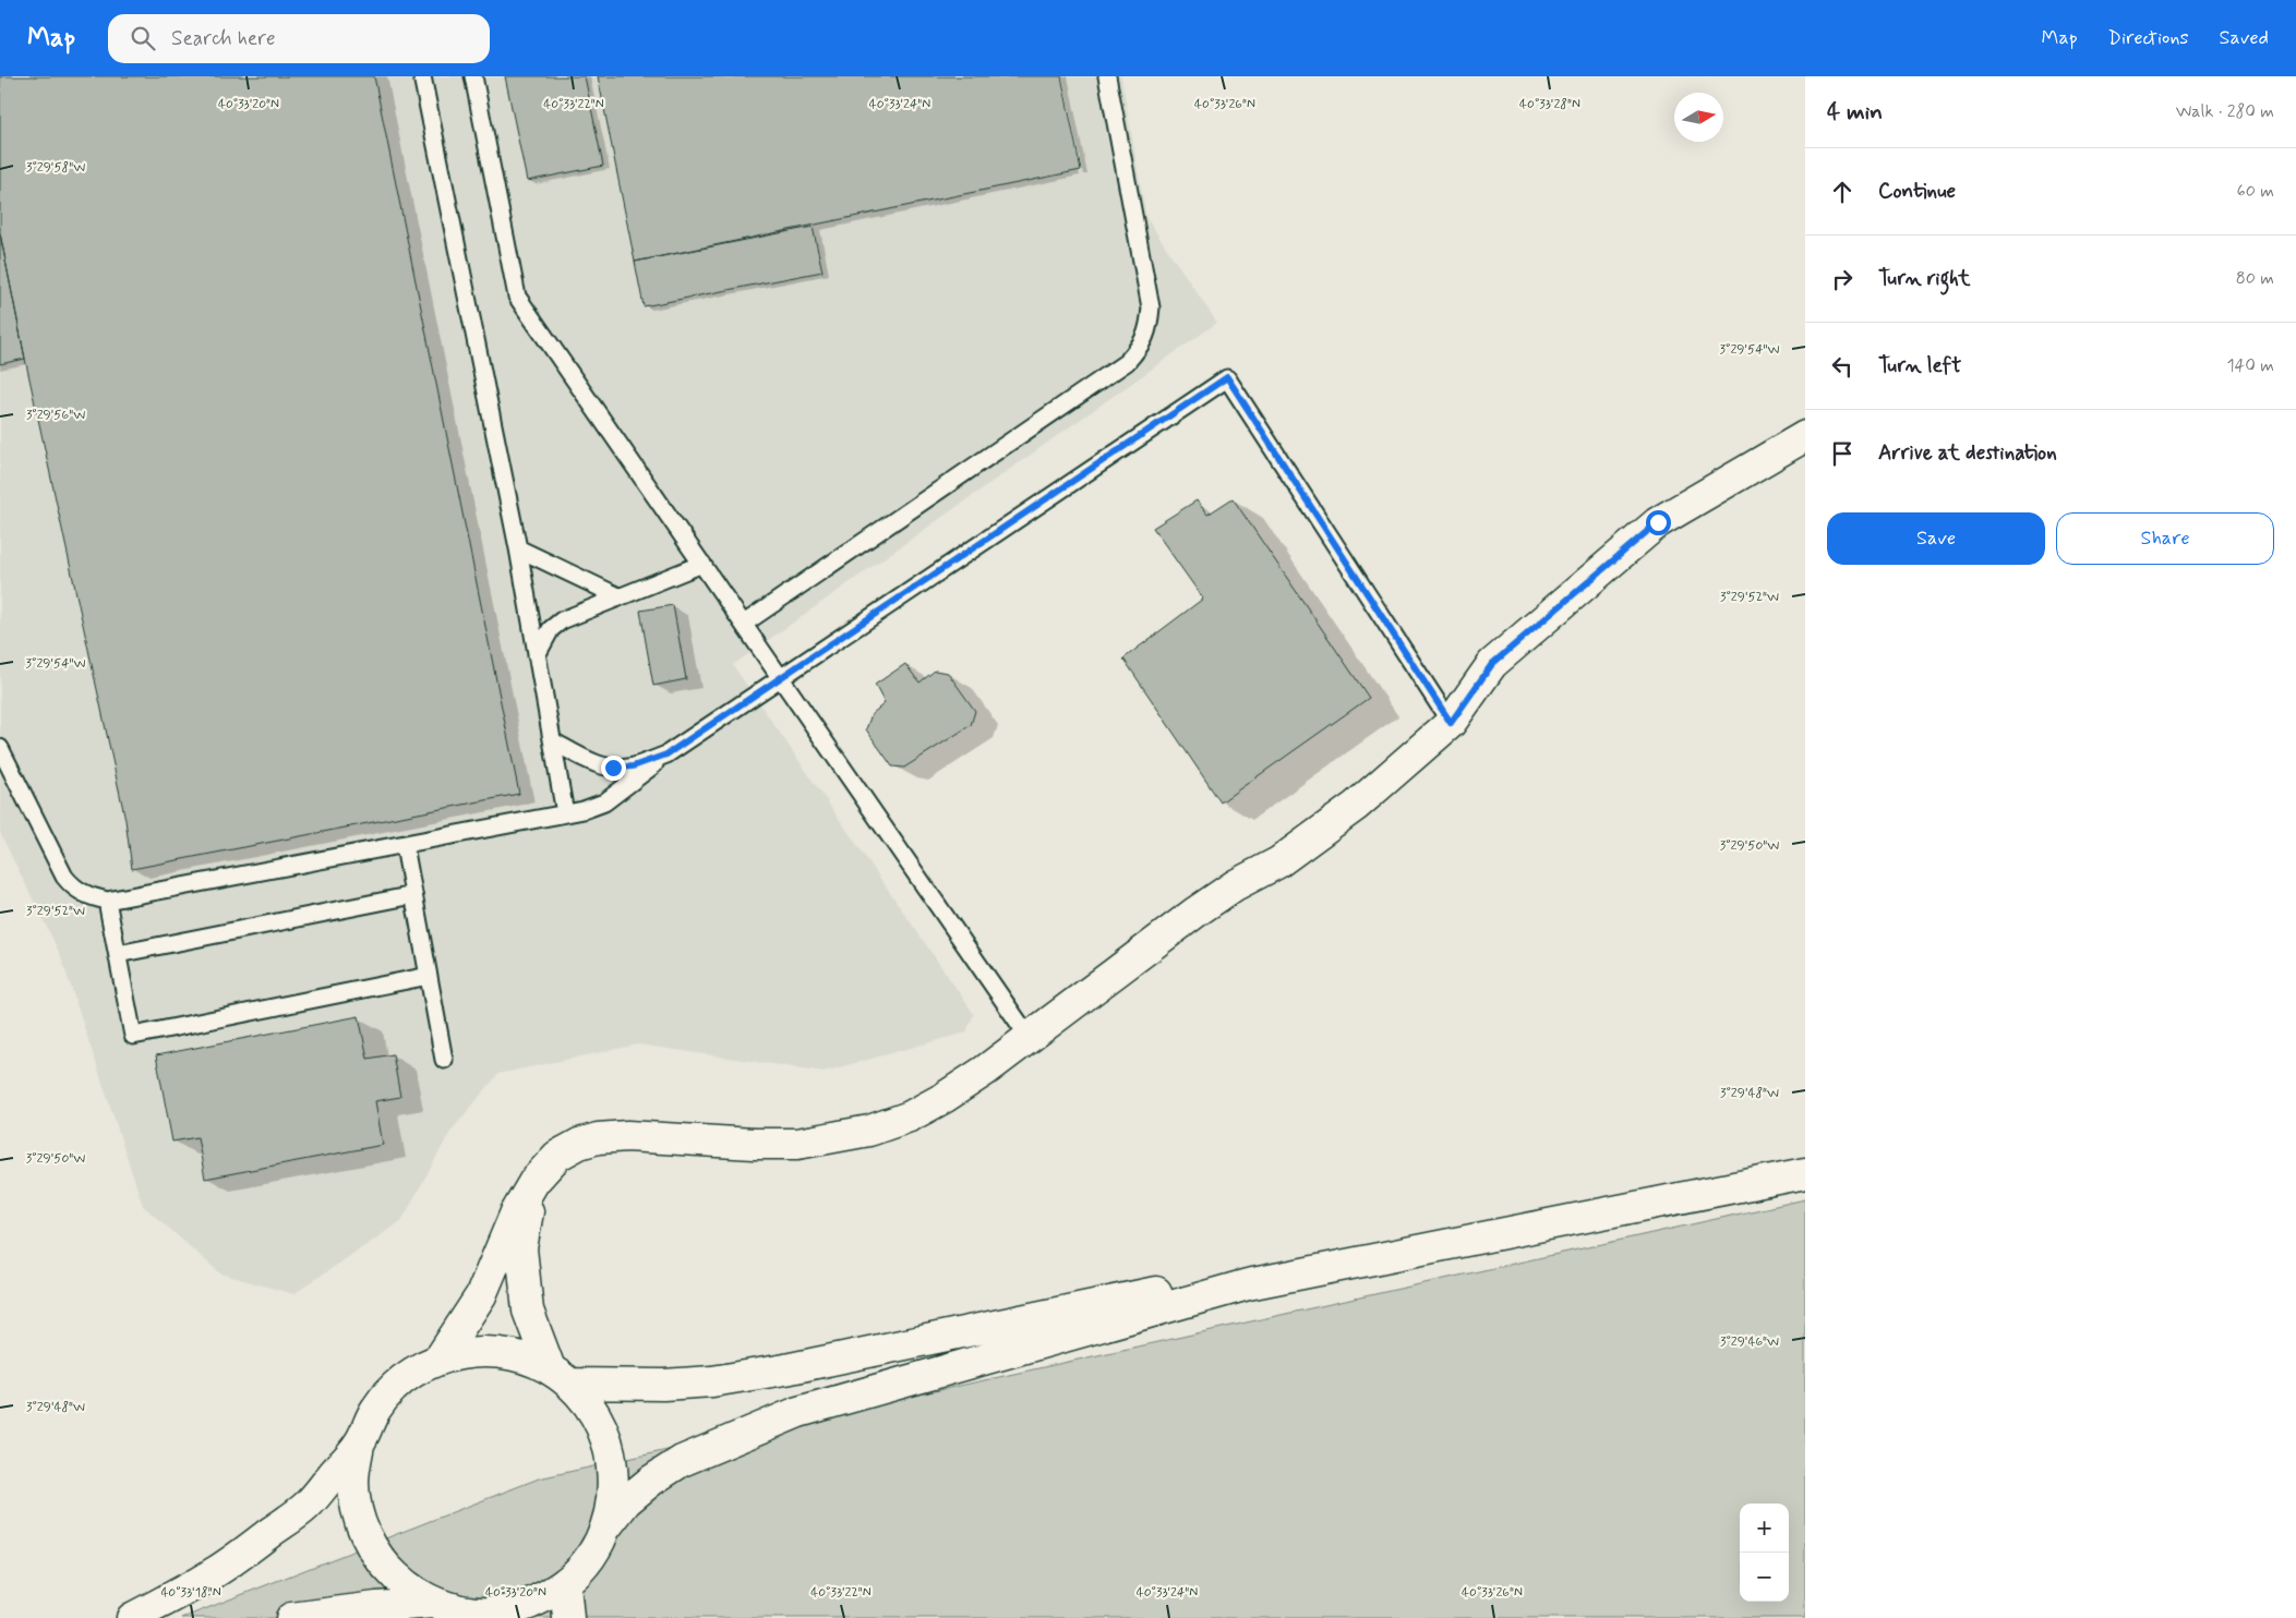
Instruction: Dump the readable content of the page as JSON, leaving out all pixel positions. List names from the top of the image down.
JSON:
{
  "north": "right",
  "page": {
    "header": "Map",
    "search": "Search here",
    "nav": ["Map", "Directions", "Saved"],
    "heading": ["4 min", "Walk · 280 m"],
    "list": [
      ["Continue", "60 m"],
      ["Turn right", "80 m"],
      ["Turn left", "140 m"],
      "Arrive at destination"
    ],
    "buttons": ["Save", "Share"],
    "map_buttons": ["+", "−"]
  },
  "coordinates": [
    "40°33'20\"N",
    "40°33'22\"N",
    "40°33'24\"N",
    "40°33'26\"N",
    "40°33'28\"N",
    "3°29'58\"W",
    "3°29'54\"W",
    "3°29'56\"W",
    "3°29'52\"W",
    "3°29'50\"W",
    "3°29'48\"W",
    "3°29'46\"W",
    "40°33'18\"N"
  ]
}
